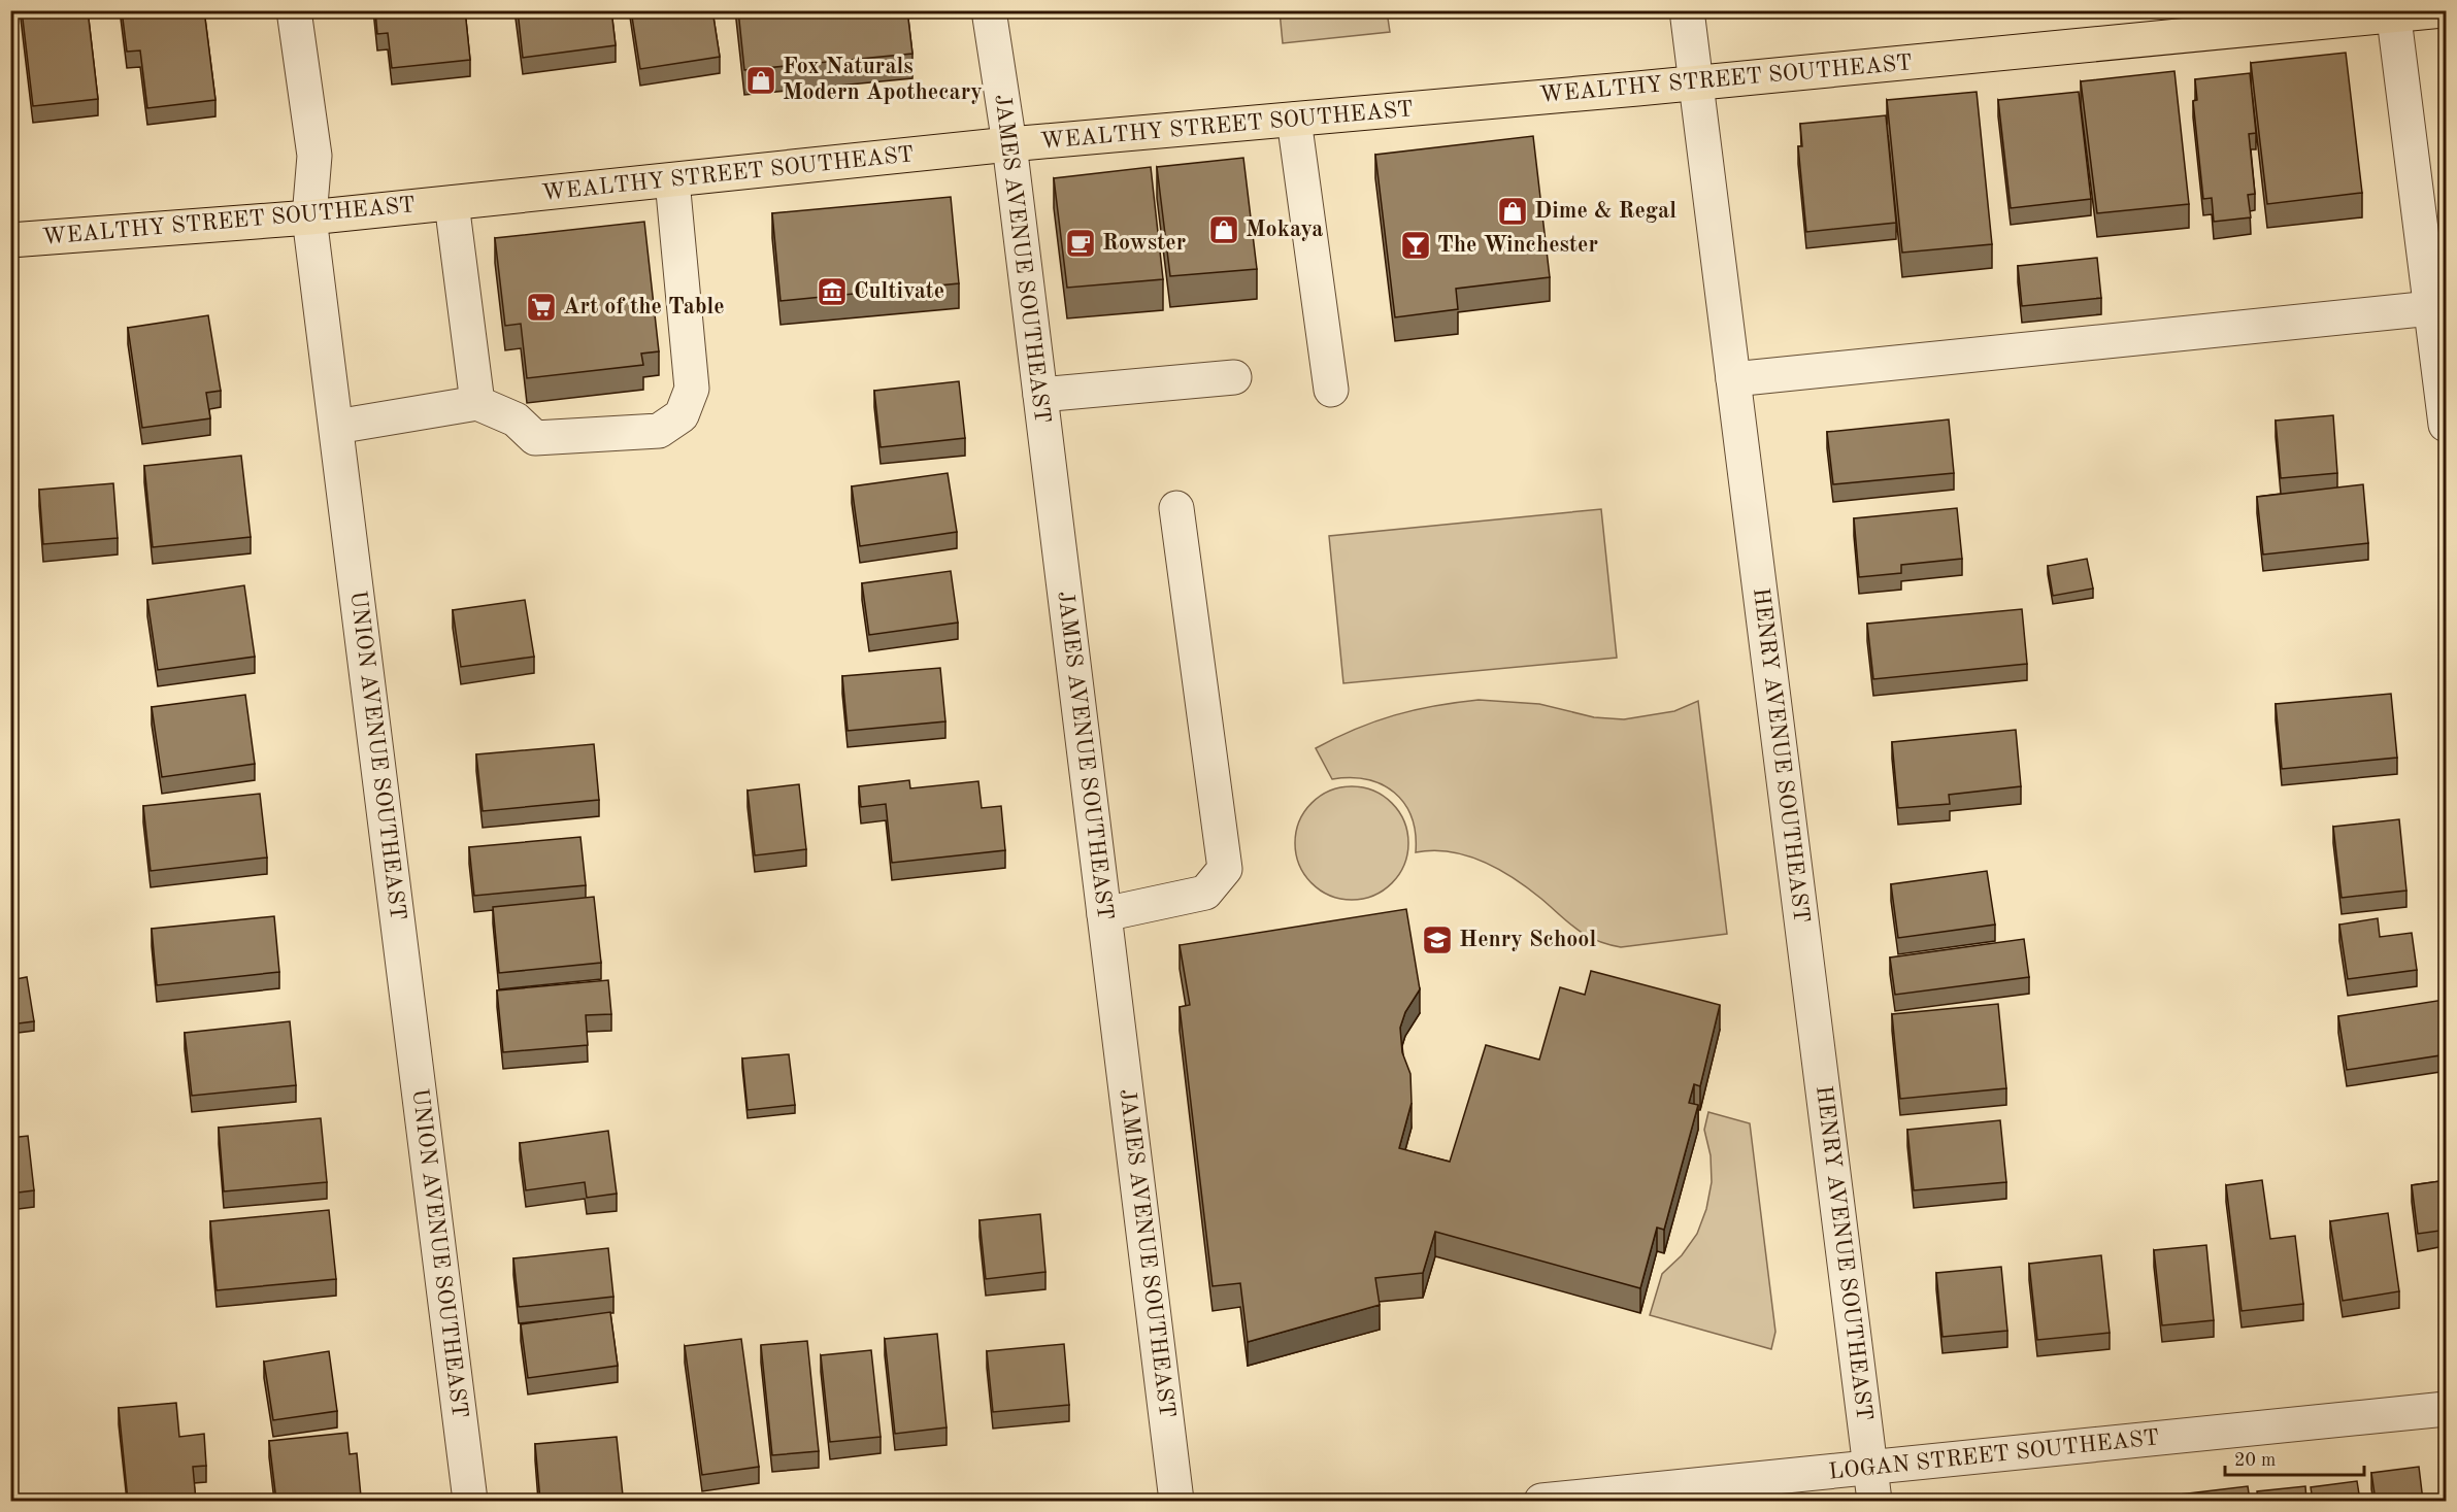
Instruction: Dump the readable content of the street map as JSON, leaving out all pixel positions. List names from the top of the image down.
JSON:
{
  "streets": {
    "main road": ["WEALTHY STREET SOUTHEAST"],
    "street": [
      "JAMES AVENUE SOUTHEAST",
      "UNION AVENUE SOUTHEAST",
      "HENRY AVENUE SOUTHEAST",
      "LOGAN STREET SOUTHEAST"
    ]
  },
  "crossings": [
    ["WEALTHY STREET SOUTHEAST", "JAMES AVENUE SOUTHEAST"],
    ["WEALTHY STREET SOUTHEAST", "UNION AVENUE SOUTHEAST"],
    ["WEALTHY STREET SOUTHEAST", "HENRY AVENUE SOUTHEAST"],
    ["HENRY AVENUE SOUTHEAST", "LOGAN STREET SOUTHEAST"]
  ],
  "places": {
    "shop": ["Fox Naturals Modern Apothecary", "Dime & Regal", "Mokaya"],
    "cafe": ["Rowster"],
    "bar": ["The Winchester"],
    "museum": ["Cultivate"],
    "supermarket": ["Art of the Table"],
    "school or university": ["Henry School"]
  },
  "scale_bar": "20 m"
}
